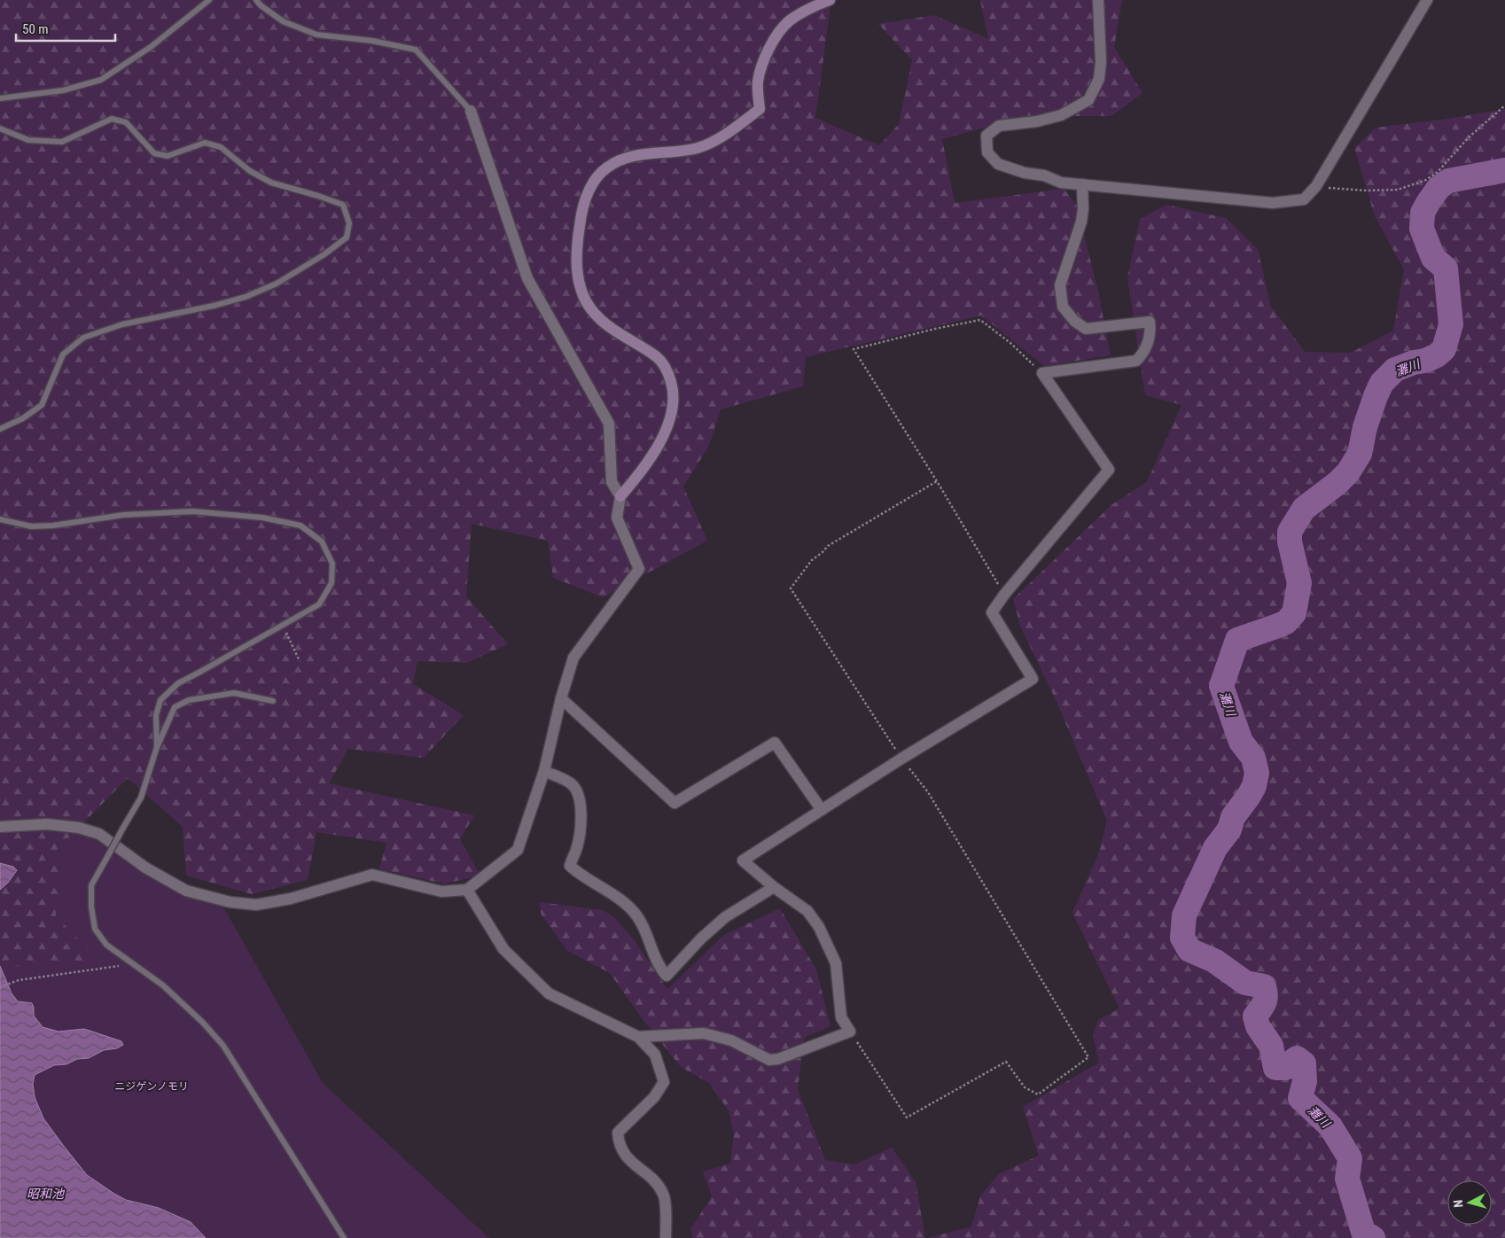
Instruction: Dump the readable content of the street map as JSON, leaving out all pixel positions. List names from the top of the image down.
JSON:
{
  "water": ["灘川", "昭和池"],
  "parks": ["ニジゲンノモリ"],
  "scale_bar": "50 m",
  "north": "left"
}
